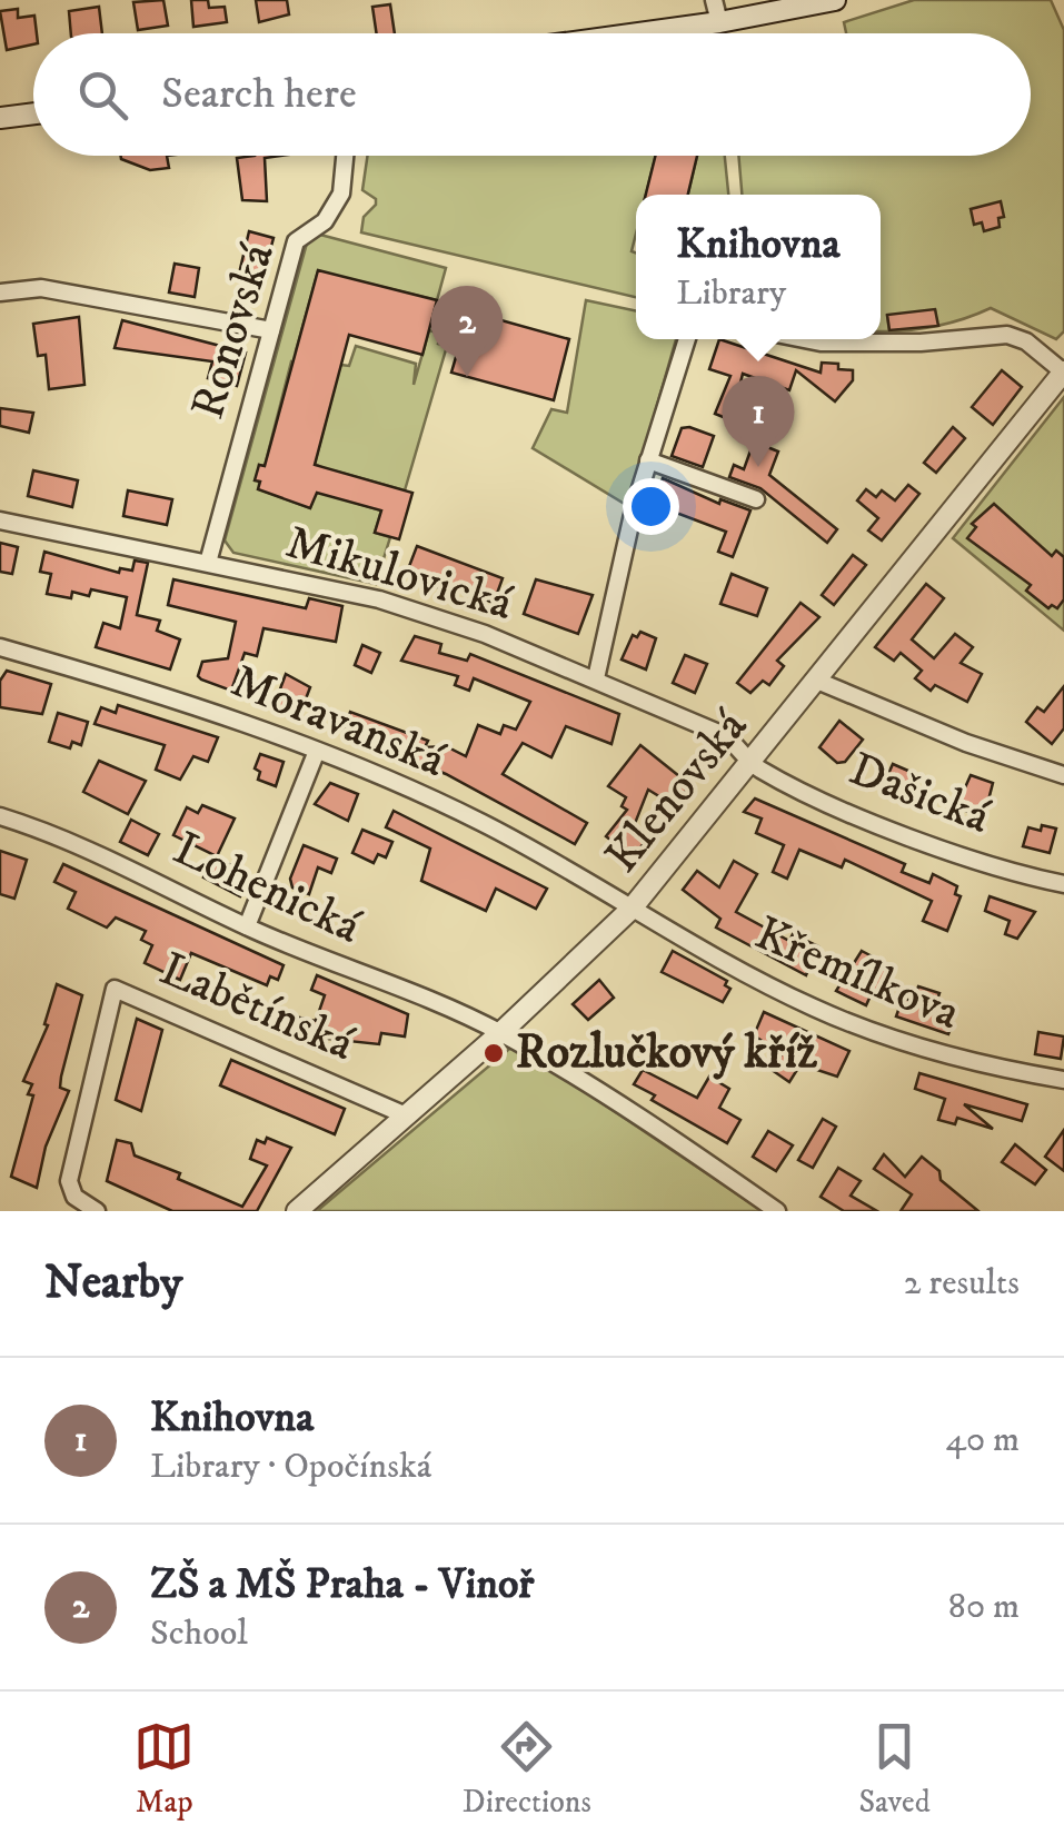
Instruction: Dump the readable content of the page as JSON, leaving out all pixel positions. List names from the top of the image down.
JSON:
{
  "streets": {
    "street": [
      "Ronovská",
      "Mikulovická",
      "Moravanská",
      "Klenovská",
      "Dašická",
      "Lohenická",
      "Křemílkova",
      "Labětínská"
    ]
  },
  "crossings": [
    ["Ronovská", "Mikulovická"],
    ["Mikulovická", "Klenovská"],
    ["Mikulovická", "Dašická"],
    ["Moravanská", "Klenovská"],
    ["Moravanská", "Křemílkova"],
    ["Klenovská", "Dašická"],
    ["Klenovská", "Lohenická"],
    ["Klenovská", "Křemílkova"],
    ["Klenovská", "Labětínská"]
  ],
  "places": ["Rozlučkový kříž"],
  "page": {
    "search": "Search here",
    "popup": ["Knihovna", "Library"],
    "pins": ["2", "1"],
    "heading": ["Nearby", "2 results"],
    "list": [
      {
        "mark": "1",
        "name": "Knihovna",
        "note": "Library · Opočínská",
        "value": "40 m"
      },
      {
        "mark": "2",
        "name": "ZŠ a MŠ Praha - Vinoř",
        "note": "School",
        "value": "80 m"
      }
    ],
    "nav": ["Map", "Directions", "Saved"]
  }
}
